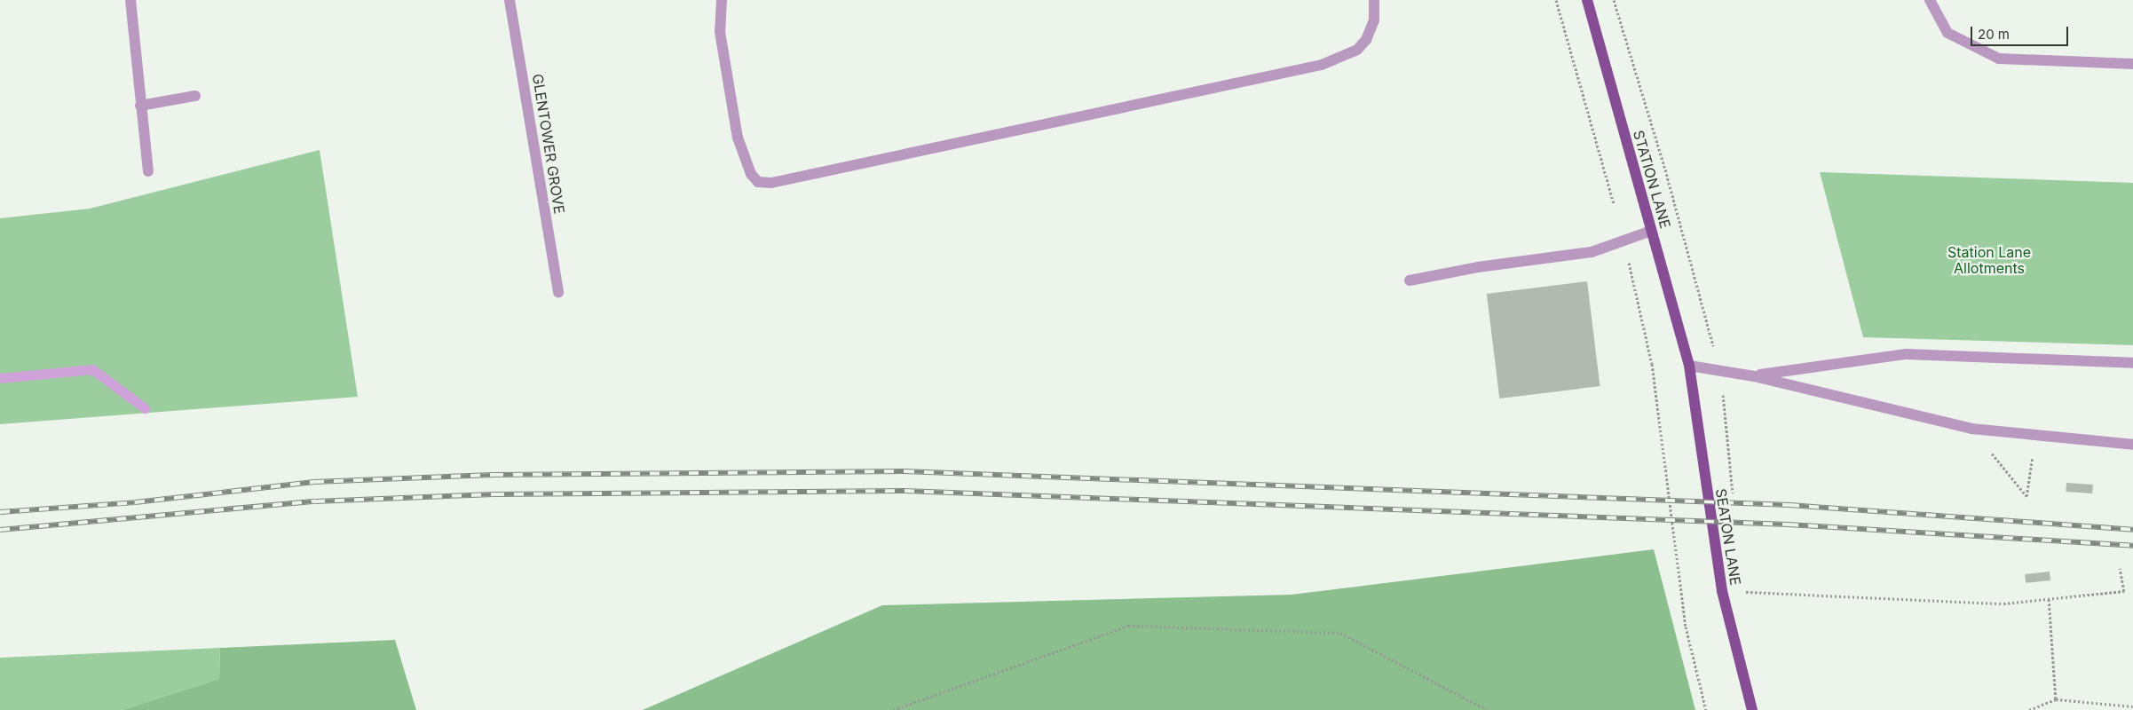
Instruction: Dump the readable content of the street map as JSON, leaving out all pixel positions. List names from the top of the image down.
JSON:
{
  "streets": {
    "main road": ["STATION LANE", "SEATON LANE"],
    "street": ["GLENTOWER GROVE"]
  },
  "crossings": [
    ["STATION LANE", "SEATON LANE"]
  ],
  "parks": ["Station Lane Allotments"],
  "scale_bar": "20 m"
}
